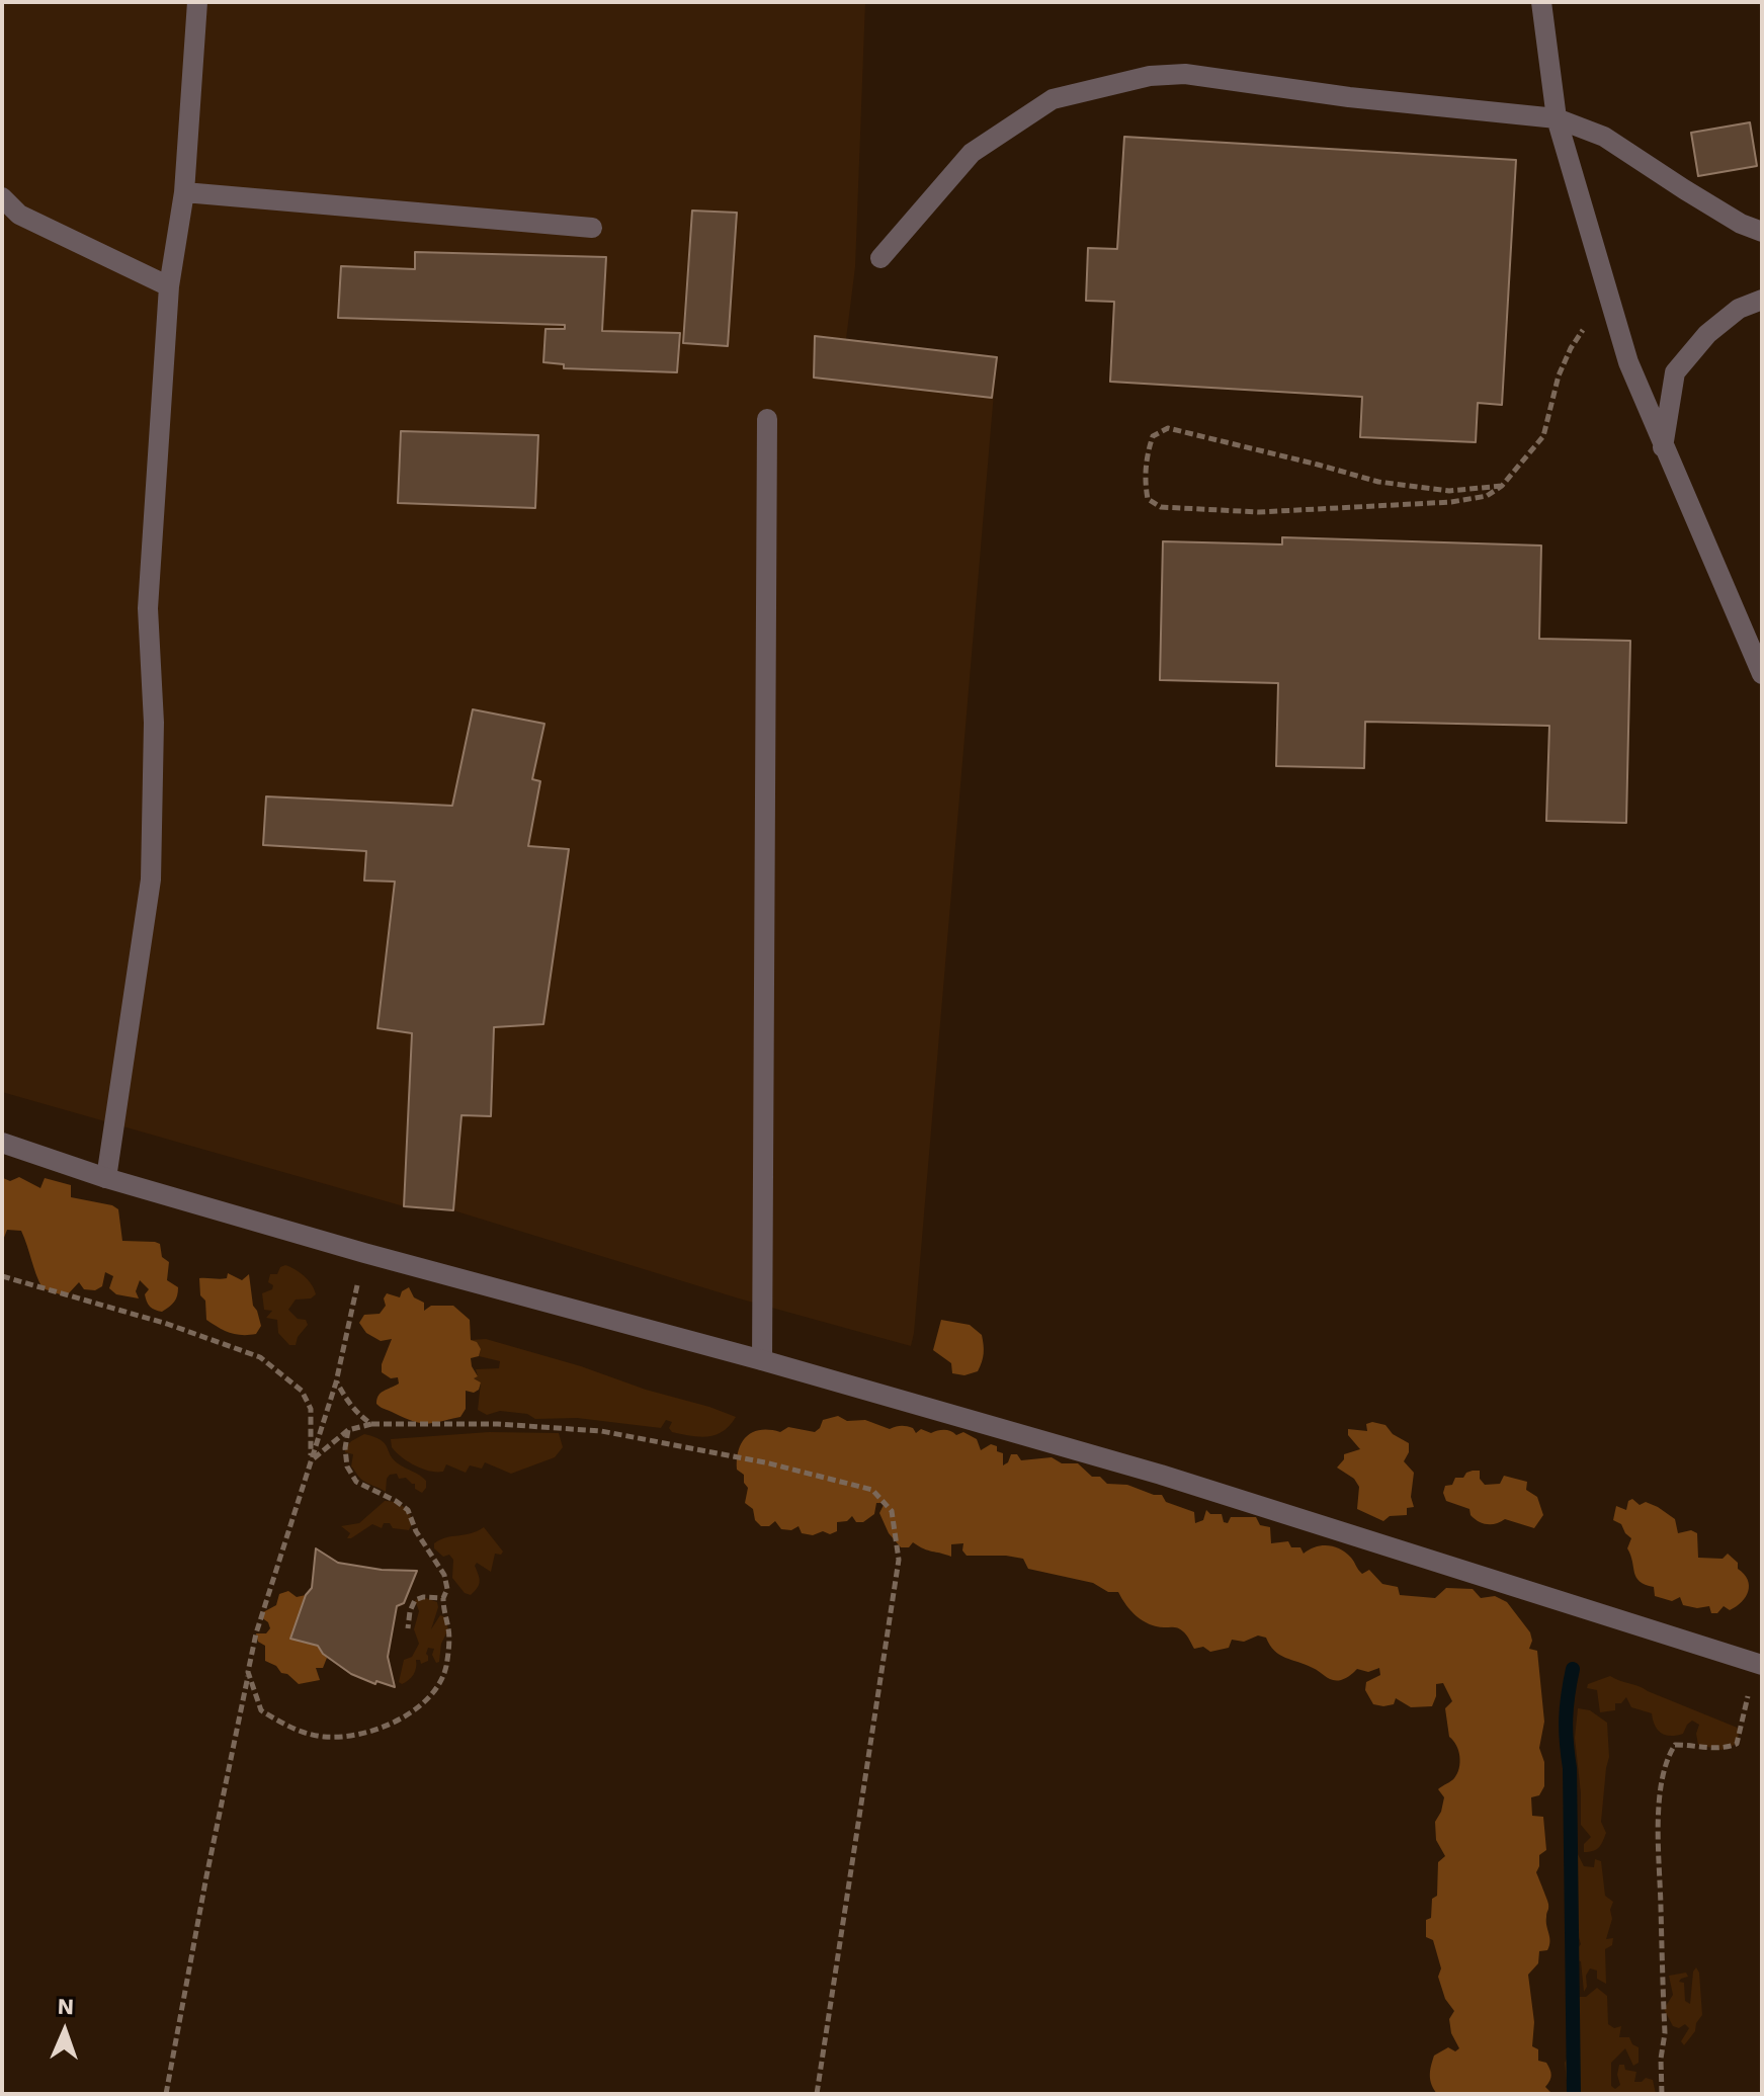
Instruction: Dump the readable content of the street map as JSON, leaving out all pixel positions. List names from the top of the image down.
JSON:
{
  "north": "top"
}
